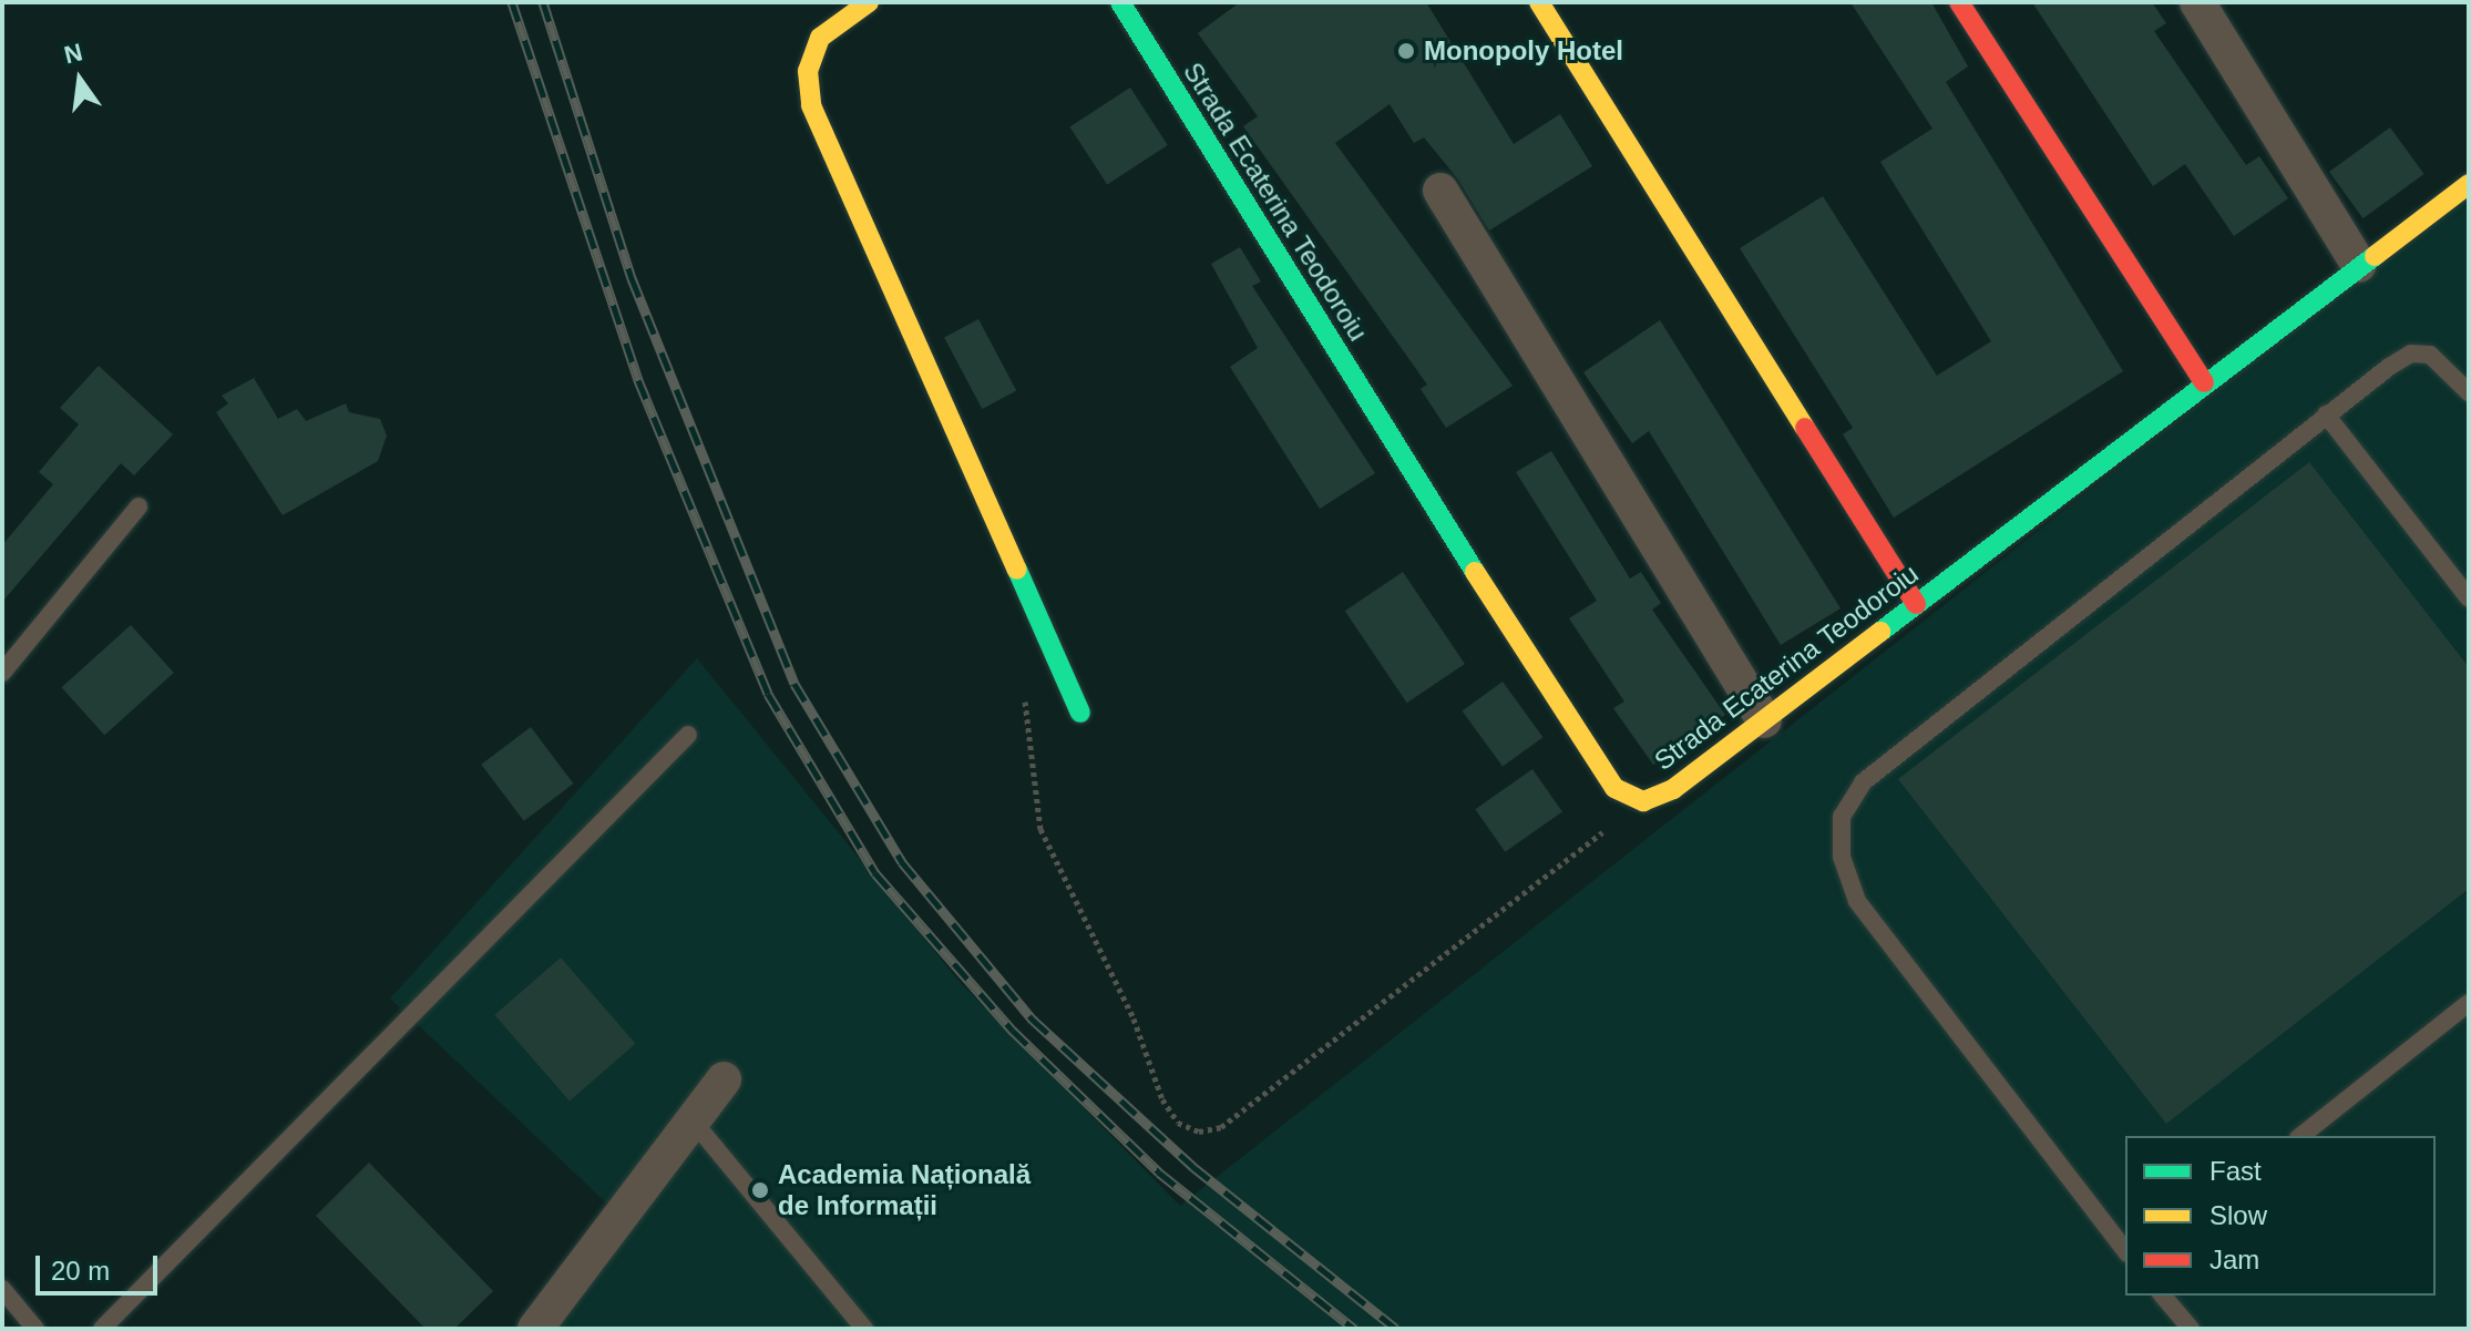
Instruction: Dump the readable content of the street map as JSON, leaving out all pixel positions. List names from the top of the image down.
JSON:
{
  "streets": {
    "street": ["Strada Ecaterina Teodoroiu"]
  },
  "places": ["Monopoly Hotel", "Academia Națională de Informații"],
  "legend": ["Fast", "Slow", "Jam"],
  "scale_bar": "20 m",
  "north": "top"
}
